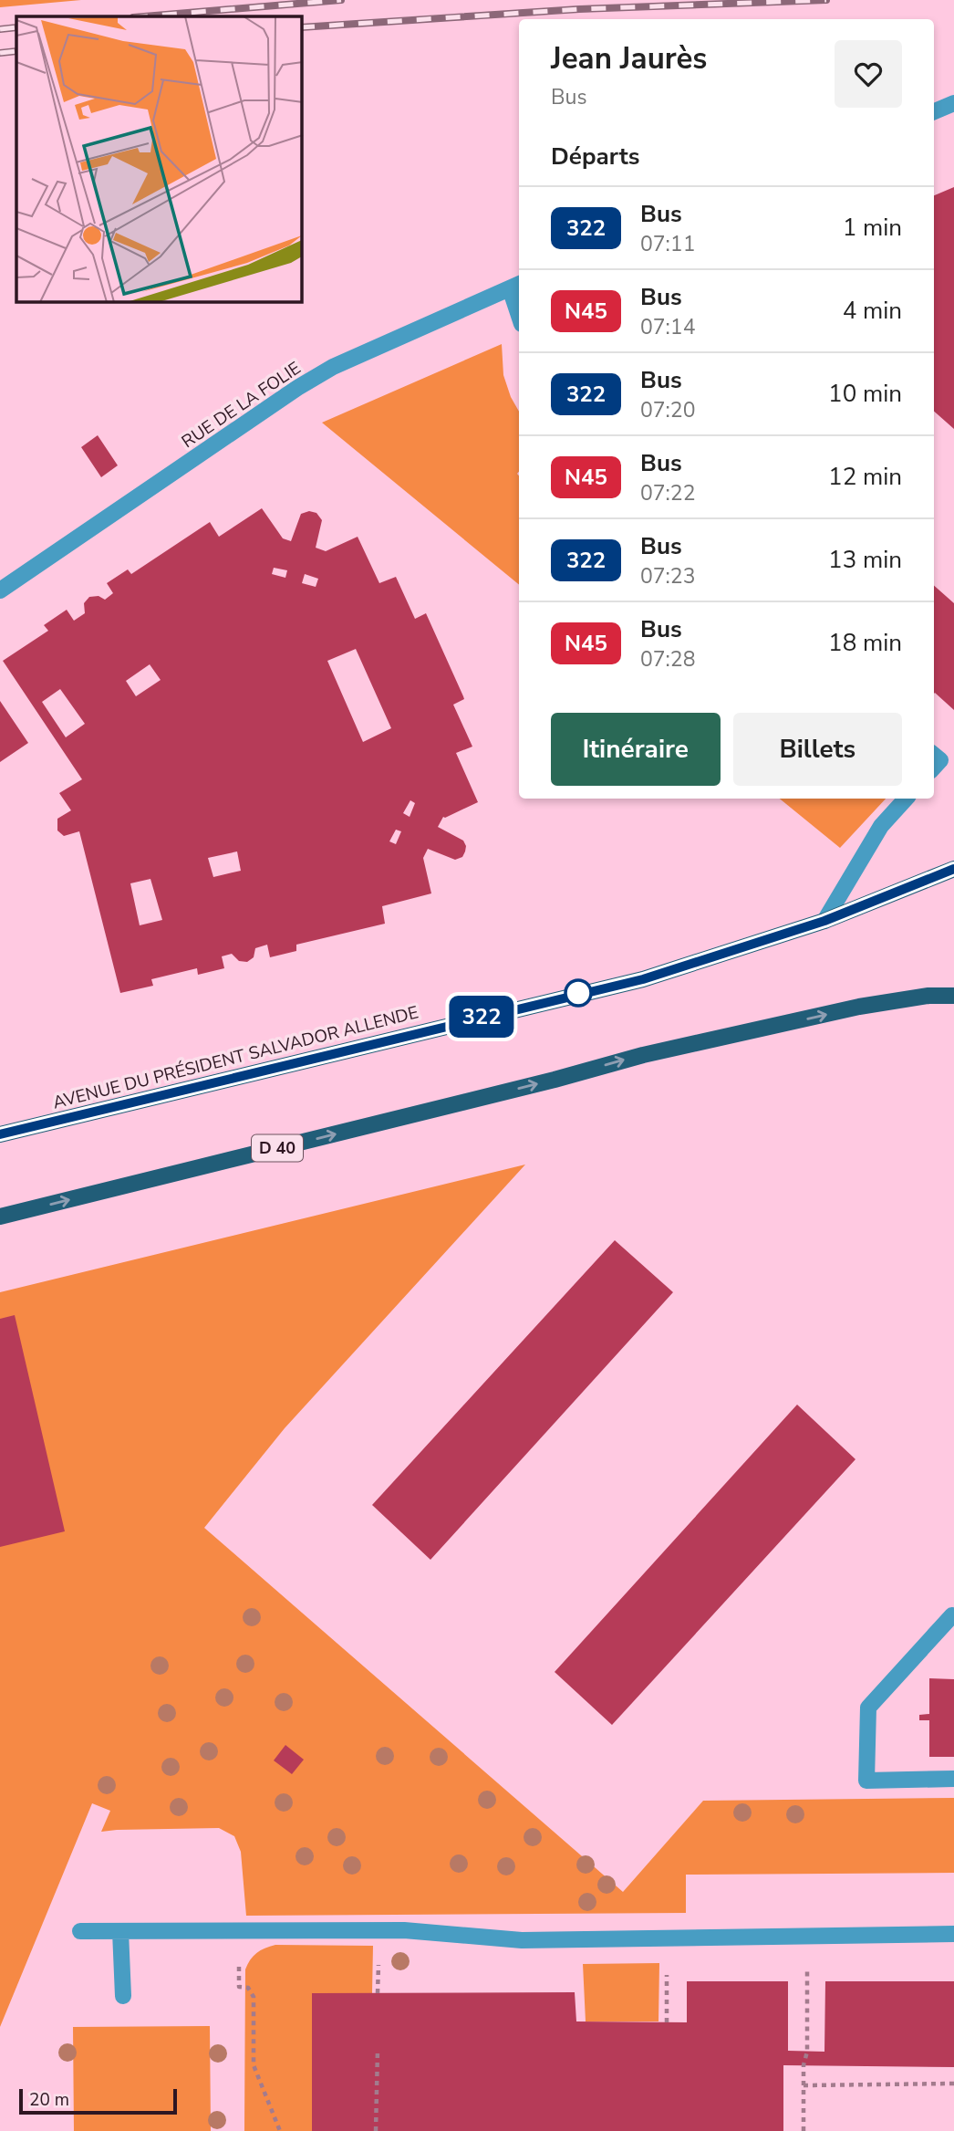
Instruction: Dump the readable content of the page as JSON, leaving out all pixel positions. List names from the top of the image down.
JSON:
{
  "streets": {
    "main road": ["AVENUE DU PRÉSIDENT SALVADOR ALLENDE", "D 40"],
    "street": ["RUE DE LA FOLIE"]
  },
  "lines": ["bus line 322"],
  "scale_bar": "20 m",
  "page": {
    "on_map": "322",
    "heading": [
      ["Jean Jaurès", "Bus"],
      "Départs"
    ],
    "list": [
      {
        "mark": "322",
        "name": "Bus",
        "note": "07:11",
        "value": "1 min"
      },
      {
        "mark": "N45",
        "name": "Bus",
        "note": "07:14",
        "value": "4 min"
      },
      {
        "mark": "322",
        "name": "Bus",
        "note": "07:20",
        "value": "10 min"
      },
      {
        "mark": "N45",
        "name": "Bus",
        "note": "07:22",
        "value": "12 min"
      },
      {
        "mark": "322",
        "name": "Bus",
        "note": "07:23",
        "value": "13 min"
      },
      {
        "mark": "N45",
        "name": "Bus",
        "note": "07:28",
        "value": "18 min"
      }
    ],
    "buttons": ["Itinéraire", "Billets"],
    "scale": "20 m"
  }
}
